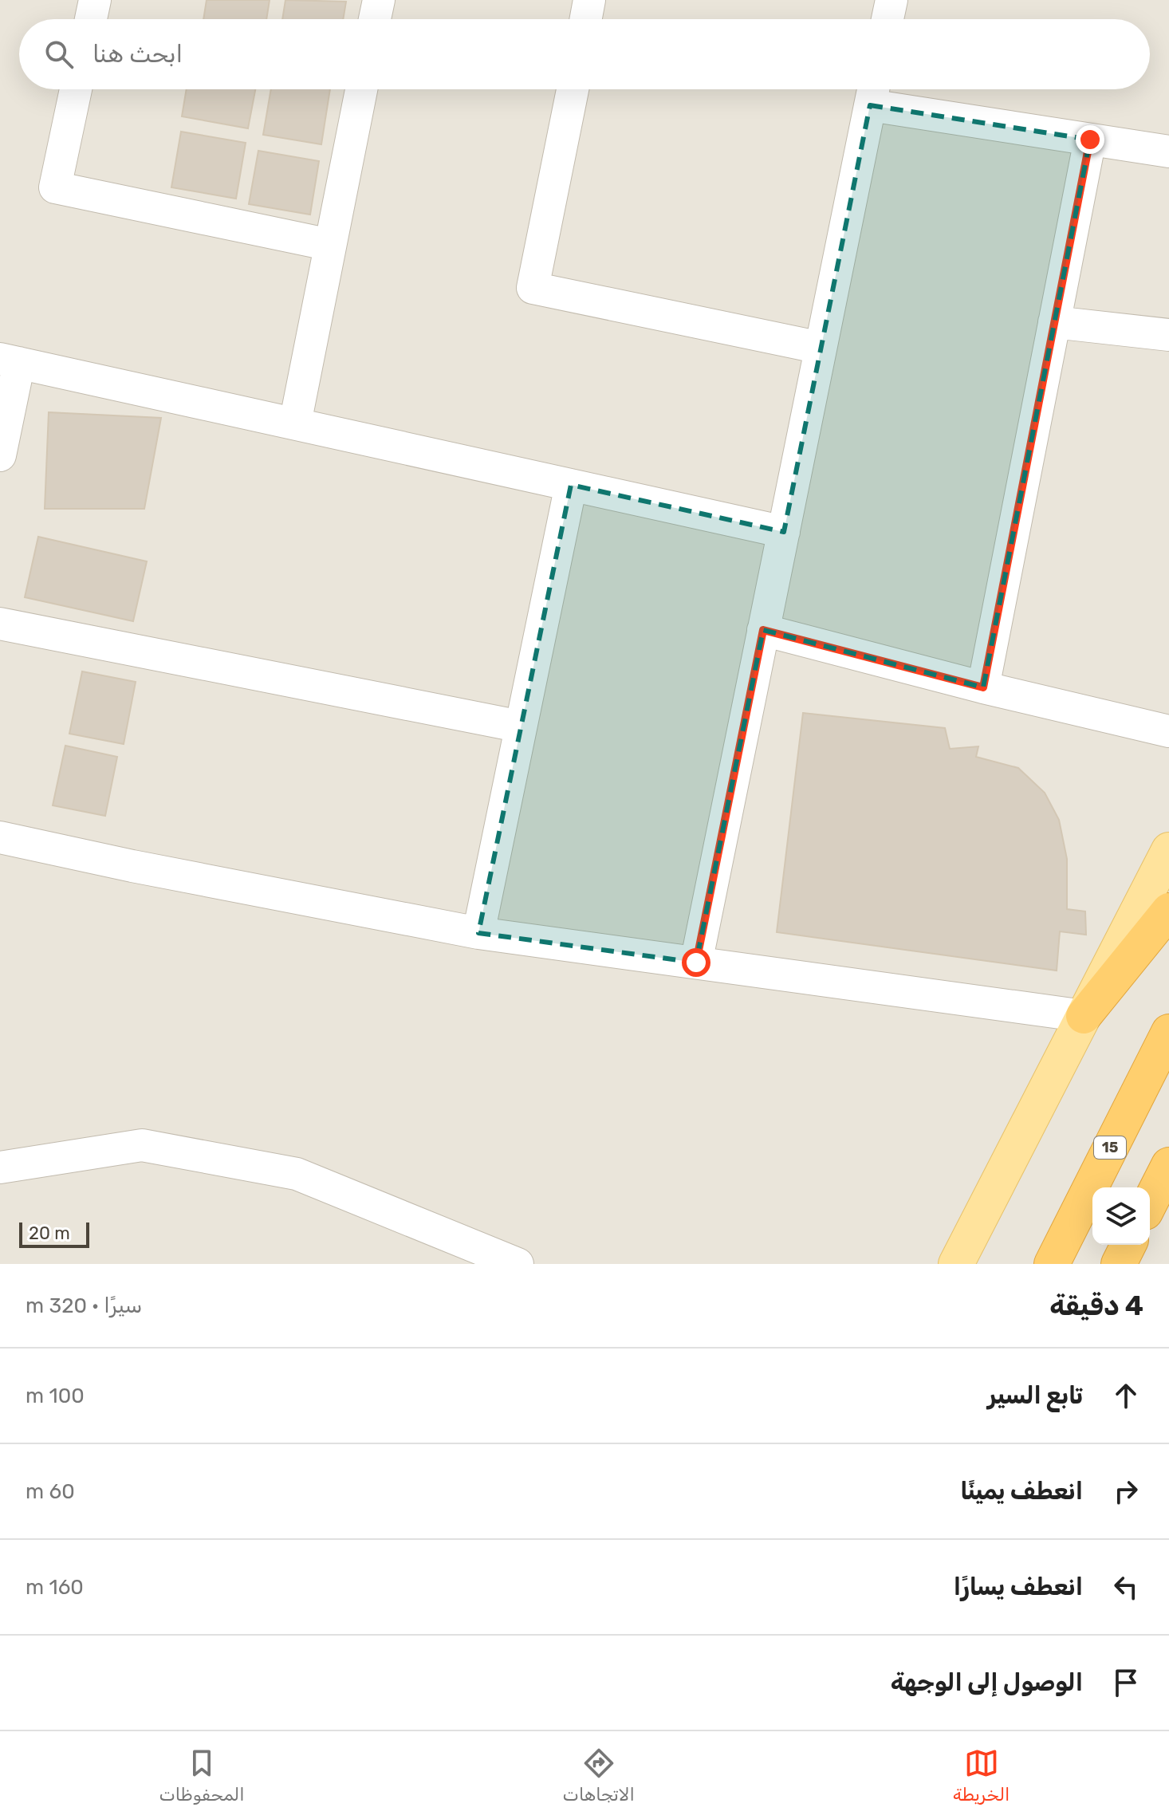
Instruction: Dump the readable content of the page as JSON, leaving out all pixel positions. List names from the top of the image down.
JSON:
{
  "streets": {
    "highway": ["15"]
  },
  "scale_bar": "20 m",
  "page": {
    "search": "ابحث هنا",
    "scale": "20 m",
    "heading": ["4 دقيقة", "سيرًا · 320 m"],
    "list": [
      ["تابع السير", "100 m"],
      ["انعطف يمينًا", "60 m"],
      ["انعطف يسارًا", "160 m"],
      "الوصول إلى الوجهة"
    ],
    "nav": ["الخريطة", "الاتجاهات", "المحفوظات"]
  }
}
